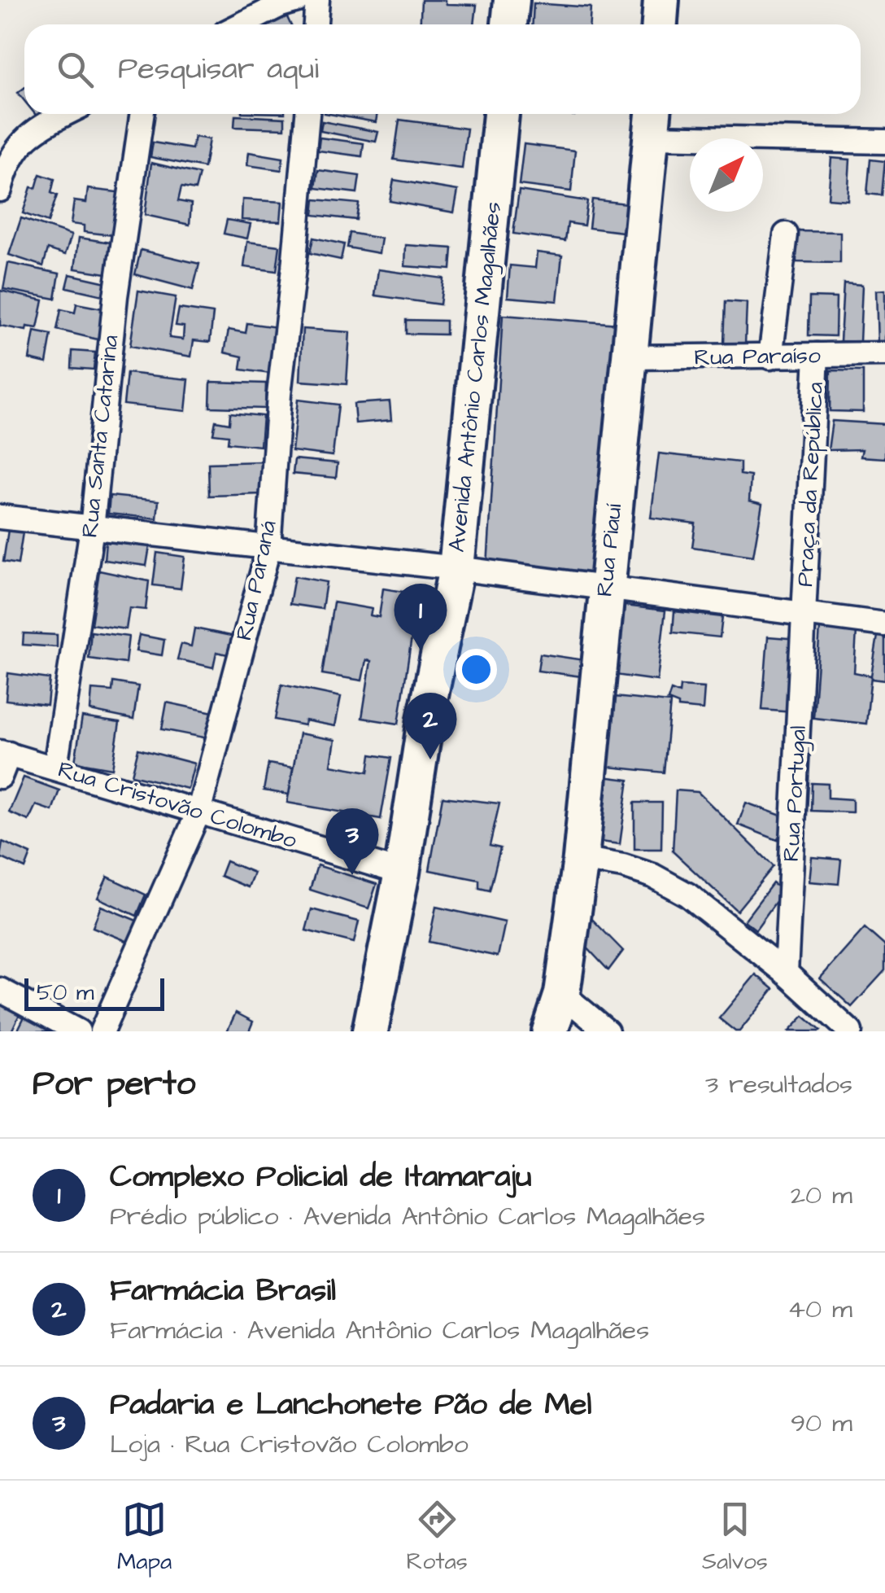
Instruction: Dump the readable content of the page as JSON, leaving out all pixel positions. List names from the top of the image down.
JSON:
{
  "streets": {
    "main road": ["Avenida Antônio Carlos Magalhães", "Rua Piauí"],
    "street": [
      "Rua Paraíso",
      "Rua Santa Catarina",
      "Praça da República",
      "Rua Paraná",
      "Rua Portugal",
      "Rua Cristovão Colombo"
    ]
  },
  "crossings": [
    ["Rua Paraíso", "Praça da República"],
    ["Rua Paraíso", "Rua Piauí"],
    ["Avenida Antônio Carlos Magalhães", "Rua Cristovão Colombo"],
    ["Rua Santa Catarina", "Rua Cristovão Colombo"],
    ["Praça da República", "Rua Portugal"],
    ["Rua Paraná", "Rua Cristovão Colombo"]
  ],
  "scale_bar": "50 m",
  "north": "top right",
  "page": {
    "search": "Pesquisar aqui",
    "pins": ["1", "2", "3"],
    "scale": "50 m",
    "heading": ["Por perto", "3 resultados"],
    "list": [
      {
        "mark": "1",
        "name": "Complexo Policial de Itamaraju",
        "note": "Prédio público · Avenida Antônio Carlos Magalhães",
        "value": "20 m"
      },
      {
        "mark": "2",
        "name": "Farmácia Brasil",
        "note": "Farmácia · Avenida Antônio Carlos Magalhães",
        "value": "40 m"
      },
      {
        "mark": "3",
        "name": "Padaria e Lanchonete Pão de Mel",
        "note": "Loja · Rua Cristovão Colombo",
        "value": "90 m"
      }
    ],
    "nav": ["Mapa", "Rotas", "Salvos"]
  }
}
